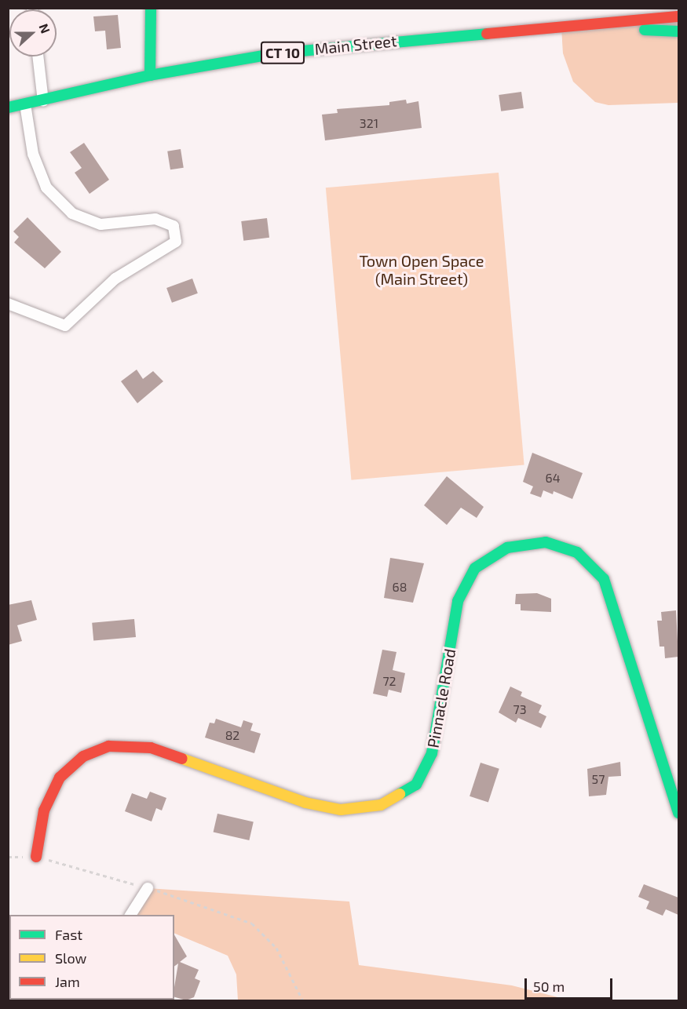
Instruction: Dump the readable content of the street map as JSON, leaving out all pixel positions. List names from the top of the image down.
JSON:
{
  "streets": {
    "main road": ["Main Street", "CT 10", "Pinnacle Road"]
  },
  "parks": ["Town Open Space (Main Street)"],
  "house_numbers": [
    "321",
    "64",
    "68",
    "72",
    "73",
    "82",
    "57"
  ],
  "legend": ["Fast", "Slow", "Jam"],
  "scale_bar": "50 m",
  "north": "right"
}
